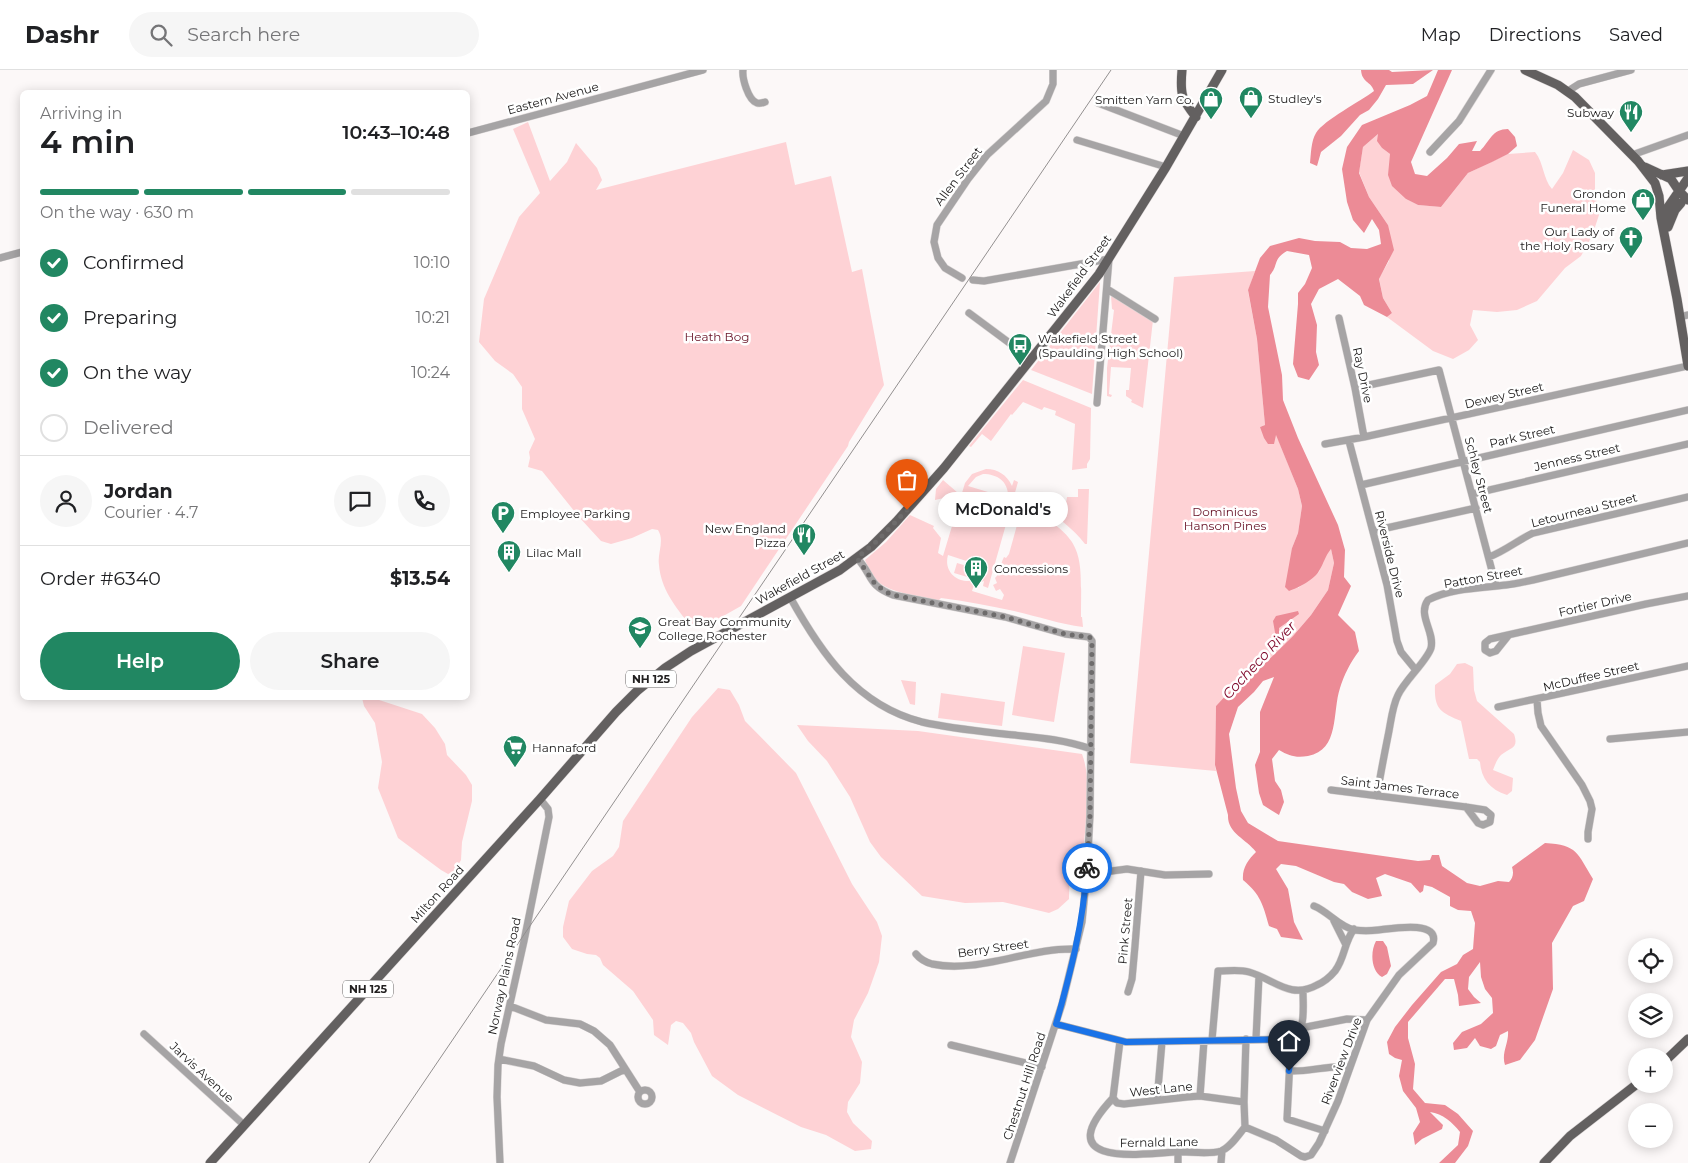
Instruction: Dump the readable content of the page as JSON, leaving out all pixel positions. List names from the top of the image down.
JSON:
{
  "streets": {
    "main road": ["Wakefield Street", "NH 125", "Milton Road"],
    "street": [
      "Eastern Avenue",
      "Allen Street",
      "Ray Drive",
      "Dewey Street",
      "Park Street",
      "Jenness Street",
      "Schley Street",
      "Letourneau Street",
      "Riverside Drive",
      "Patton Street",
      "Fortier Drive",
      "McDuffee Street",
      "Saint James Terrace",
      "Pink Street",
      "Berry Street",
      "Norway Plains Road",
      "Riverview Drive",
      "Jarvis Avenue",
      "Chestnut Hill Road",
      "West Lane",
      "Fernald Lane"
    ]
  },
  "crossings": [
    ["Wakefield Street", "Milton Road"],
    ["Wakefield Street", "Chestnut Hill Road"],
    ["Ray Drive", "Dewey Street"],
    ["Ray Drive", "Schley Street"],
    ["Dewey Street", "Schley Street"],
    ["Dewey Street", "Riverside Drive"],
    ["Park Street", "Schley Street"],
    ["Park Street", "Riverside Drive"],
    ["Jenness Street", "Schley Street"],
    ["Schley Street", "Letourneau Street"],
    ["Schley Street", "Patton Street"],
    ["Riverside Drive", "Patton Street"],
    ["Patton Street", "Saint James Terrace"],
    ["Milton Road", "Norway Plains Road"],
    ["Milton Road", "Jarvis Avenue"],
    ["Berry Street", "Chestnut Hill Road"],
    ["West Lane", "Fernald Lane"]
  ],
  "water": ["Cocheco River"],
  "parks": ["Heath Bog", "Dominicus Hanson Pines"],
  "places": {
    "shop": ["Studley's", "Smitten Yarn Co.", "Grondon Funeral Home"],
    "restaurant": ["Subway", "New England Pizza"],
    "church": ["Our Lady of the Holy Rosary"],
    "bus stop": ["Wakefield Street (Spaulding High School)"],
    "other": ["McDonald's"],
    "parking": ["Employee Parking"],
    "building": ["Lilac Mall", "Concessions"],
    "school or university": ["Great Bay Community College Rochester"],
    "supermarket": ["Hannaford"]
  },
  "page": {
    "header": "Dashr",
    "search": "Search here",
    "nav": ["Map", "Directions", "Saved"],
    "heading": ["4 min", "Arriving in", "10:43–10:48"],
    "panel": [
      "Jordan",
      "Courier · 4.7",
      "Order #6340",
      "$13.54"
    ],
    "bar": "On the way · 630 m",
    "list": [
      ["Confirmed", "10:10"],
      ["Preparing", "10:21"],
      ["On the way", "10:24"],
      "Delivered"
    ],
    "bubble": "McDonald's",
    "buttons": ["Help", "Share"],
    "map_buttons": ["+", "−"]
  }
}
